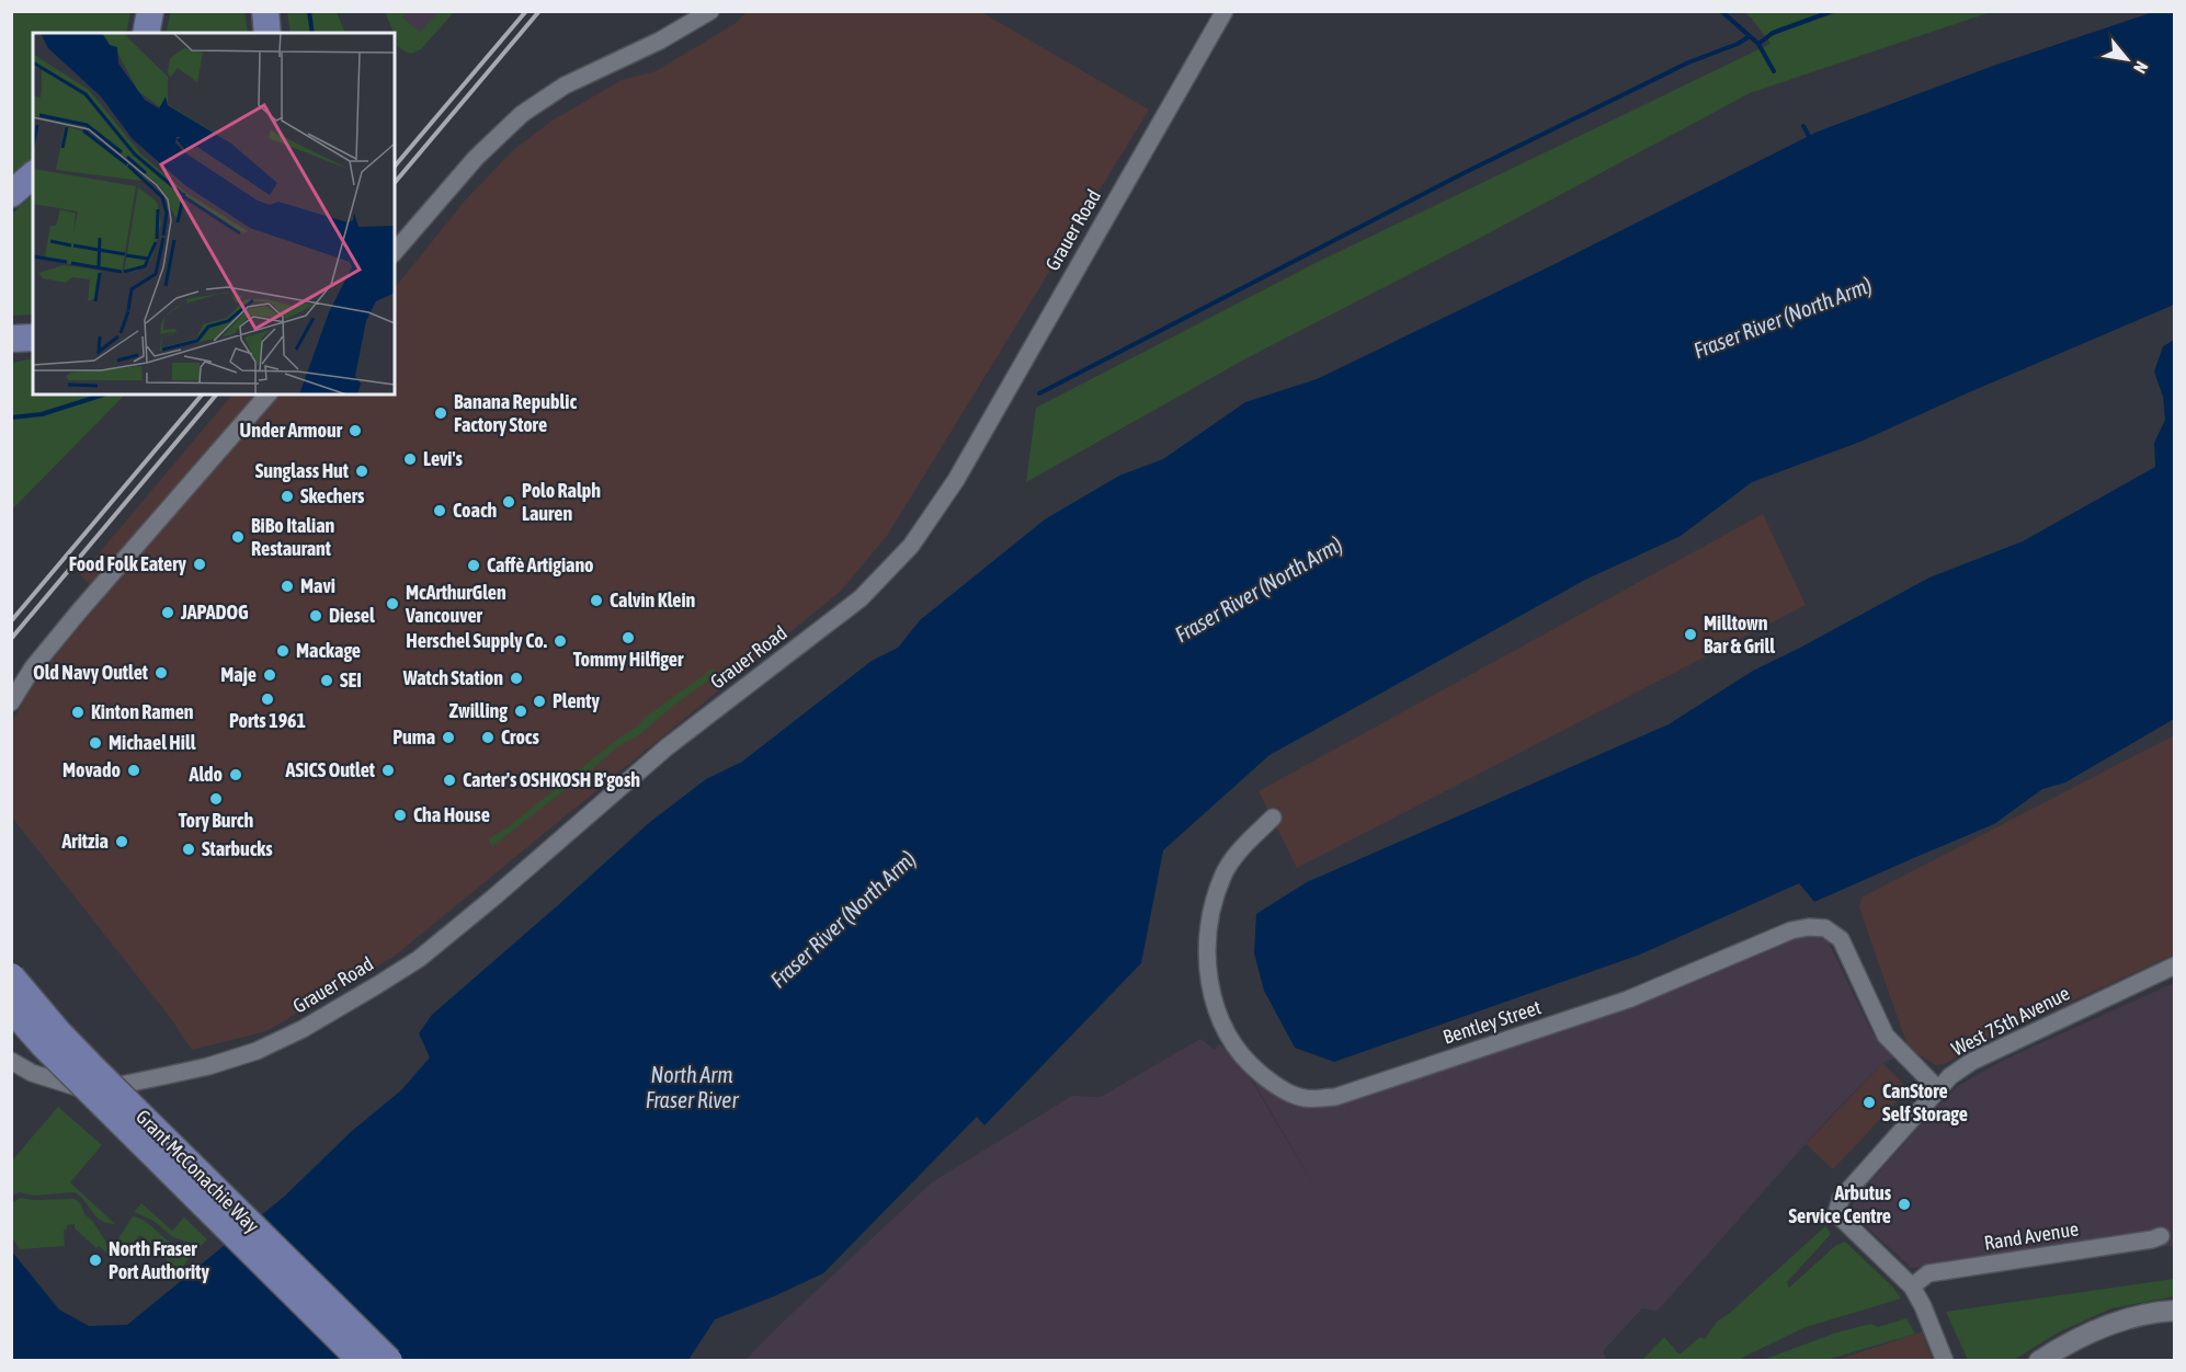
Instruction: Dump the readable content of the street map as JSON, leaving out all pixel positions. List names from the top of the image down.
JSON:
{
  "streets": {
    "main road": ["Grant McConachie Way"],
    "street": [
      "Grauer Road",
      "West 75th Avenue",
      "Bentley Street",
      "Rand Avenue"
    ]
  },
  "crossings": [
    ["West 75th Avenue", "Bentley Street"],
    ["West 75th Avenue", "Rand Avenue"]
  ],
  "water": ["Fraser River (North Arm)", "North Arm Fraser River"],
  "places": [
    "Banana Republic Factory Store",
    "Under Armour",
    "Levi's",
    "Sunglass Hut",
    "Skechers",
    "Polo Ralph Lauren",
    "Coach",
    "BiBo Italian Restaurant",
    "Food Folk Eatery",
    "Caffè Artigiano",
    "Mavi",
    "Calvin Klein",
    "McArthurGlen Vancouver",
    "JAPADOG",
    "Diesel",
    "Milltown Bar & Grill",
    "Tommy Hilfiger",
    "Herschel Supply Co.",
    "Mackage",
    "Old Navy Outlet",
    "Maje",
    "Watch Station",
    "SEI",
    "Ports 1961",
    "Plenty",
    "Zwilling",
    "Kinton Ramen",
    "Puma",
    "Crocs",
    "Michael Hill",
    "Movado",
    "ASICS Outlet",
    "Aldo",
    "Carter's OSHKOSH B'gosh",
    "Tory Burch",
    "Cha House",
    "Aritzia",
    "Starbucks",
    "CanStore Self Storage",
    "Arbutus Service Centre",
    "North Fraser Port Authority"
  ],
  "north": "bottom right"
}
